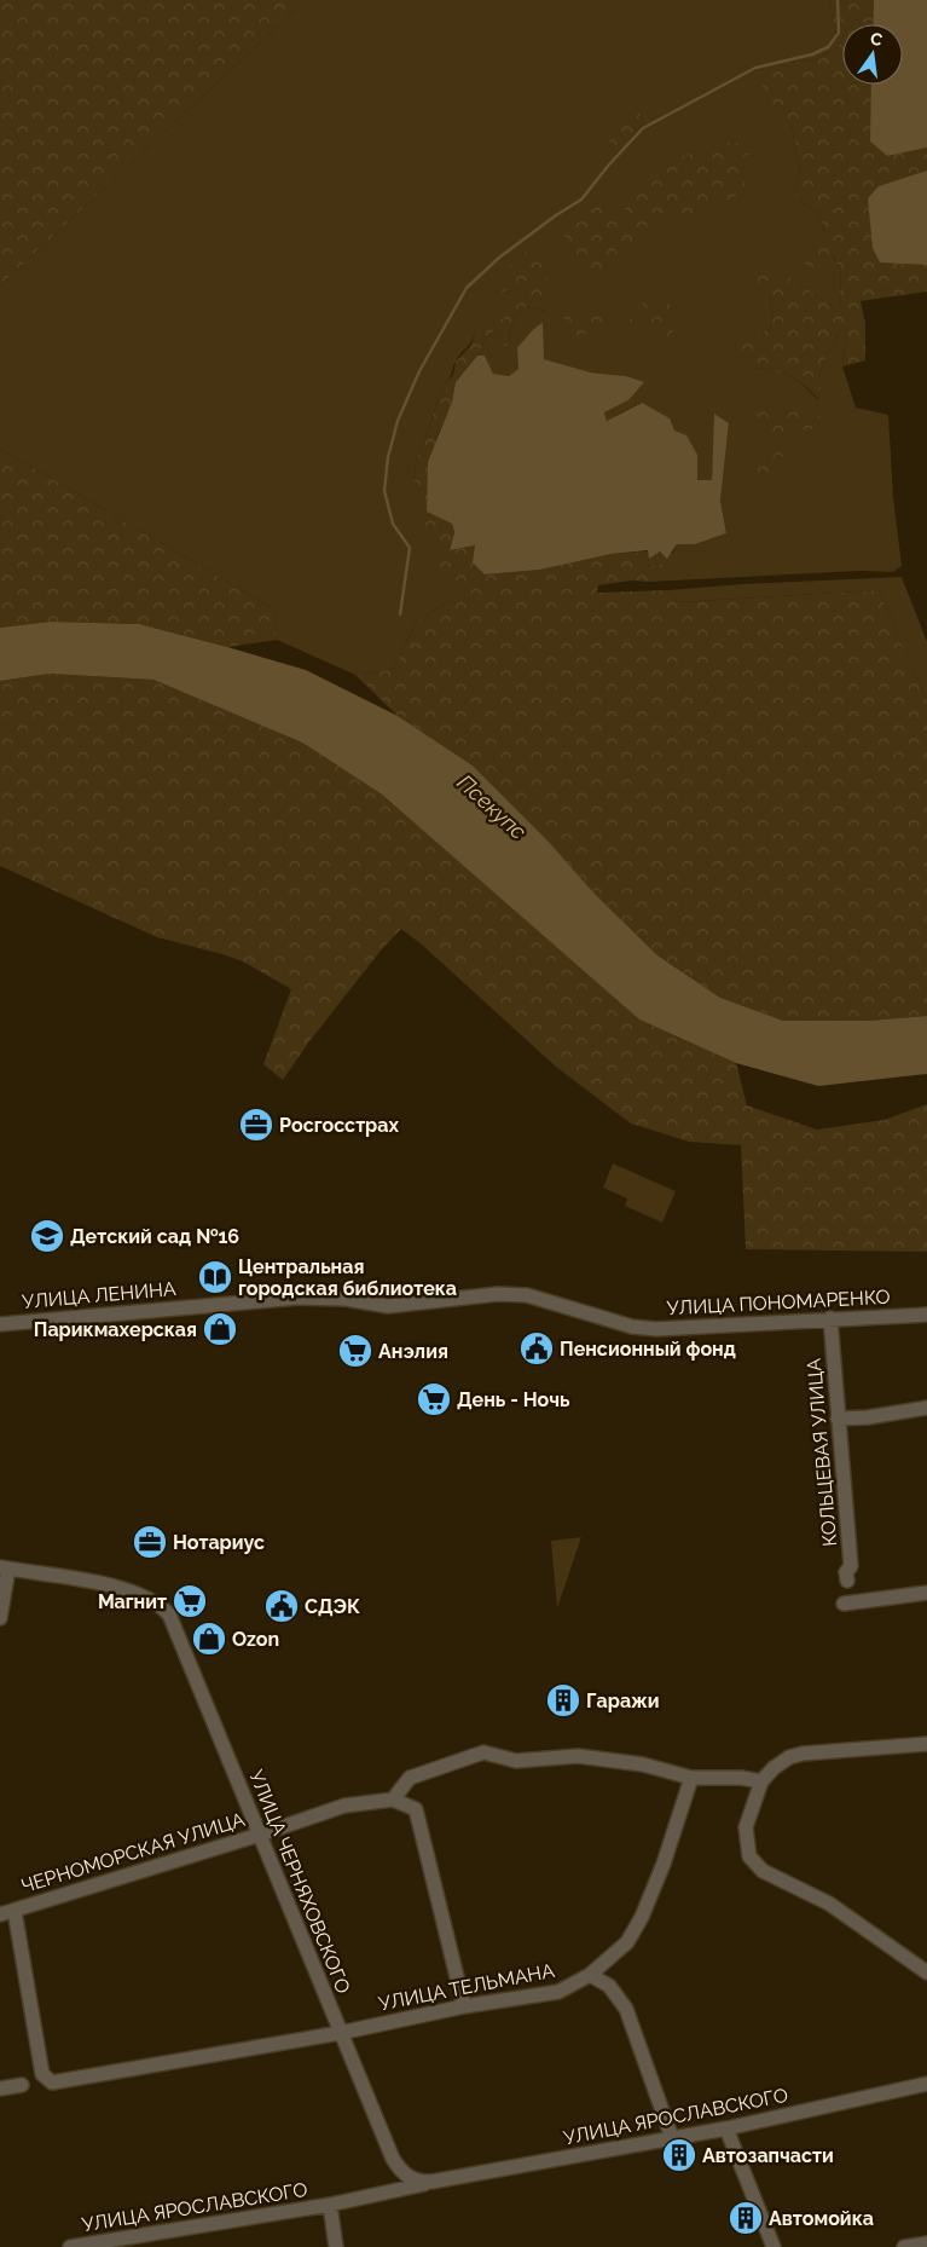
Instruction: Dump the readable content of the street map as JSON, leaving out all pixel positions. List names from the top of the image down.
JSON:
{
  "streets": {
    "street": [
      "УЛИЦА ЛЕНИНА",
      "УЛИЦА ПОНОМАРЕНКО",
      "КОЛЬЦЕВАЯ УЛИЦА",
      "ЧЕРНОМОРСКАЯ УЛИЦА",
      "УЛИЦА ЧЕРНЯХОВСКОГО",
      "УЛИЦА ТЕЛЬМАНА",
      "УЛИЦА ЯРОСЛАВСКОГО"
    ]
  },
  "crossings": [
    ["УЛИЦА ЛЕНИНА", "УЛИЦА ПОНОМАРЕНКО"],
    ["УЛИЦА ПОНОМАРЕНКО", "КОЛЬЦЕВАЯ УЛИЦА"],
    ["ЧЕРНОМОРСКАЯ УЛИЦА", "УЛИЦА ЧЕРНЯХОВСКОГО"],
    ["ЧЕРНОМОРСКАЯ УЛИЦА", "УЛИЦА ТЕЛЬМАНА"],
    ["УЛИЦА ЧЕРНЯХОВСКОГО", "УЛИЦА ТЕЛЬМАНА"],
    ["УЛИЦА ЧЕРНЯХОВСКОГО", "УЛИЦА ЯРОСЛАВСКОГО"]
  ],
  "water": ["Псекупс"],
  "places": {
    "office": ["Росгосстрах", "Нотариус"],
    "school or university": ["Детский сад №16"],
    "library": ["Центральная городская библиотека"],
    "shop": ["Парикмахерская", "Ozon"],
    "public building": ["Пенсионный фонд", "СДЭК"],
    "supermarket": ["Анэлия", "День - Ночь", "Магнит"],
    "building": ["Гаражи", "Автозапчасти", "Автомойка"]
  },
  "north": "top"
}
